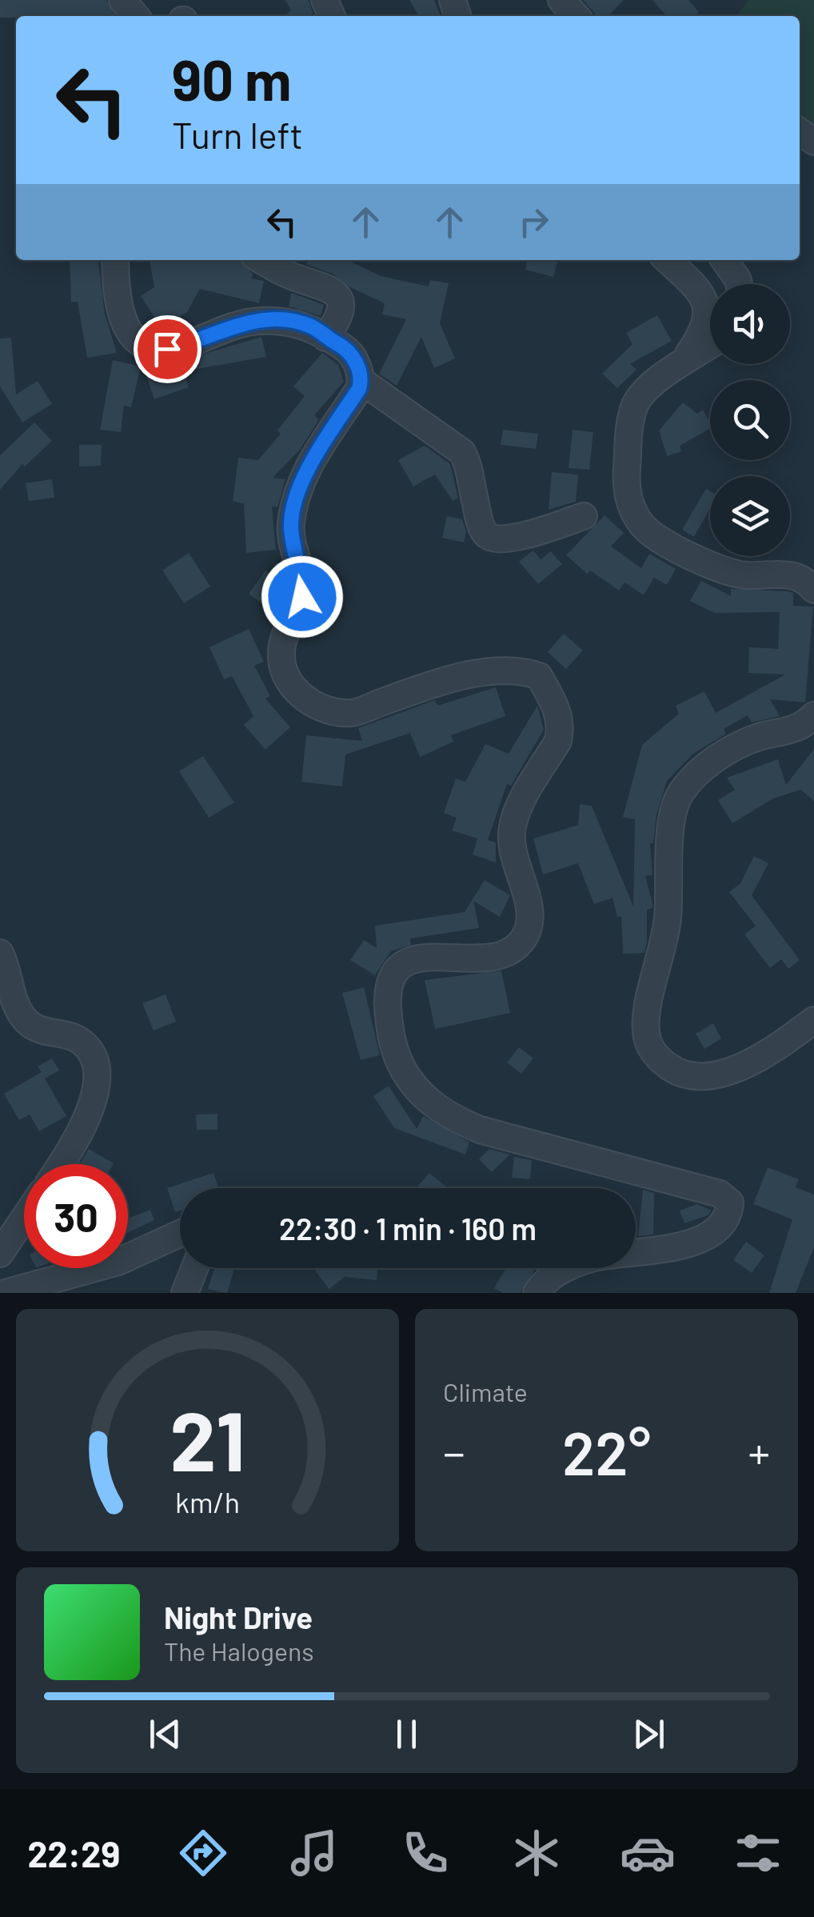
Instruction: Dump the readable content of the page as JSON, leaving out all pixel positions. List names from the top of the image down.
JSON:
{
  "page": {
    "turn": ["90 m", "Turn left"],
    "limit": "30",
    "trip": "22:30 · 1 min · 160 m",
    "tile": "Climate",
    "heat": ["−", "22°", "+"],
    "song": ["Night Drive", "The Halogens"],
    "tabs": "22:29",
    "gauge": ["21", "km/h"]
  }
}
